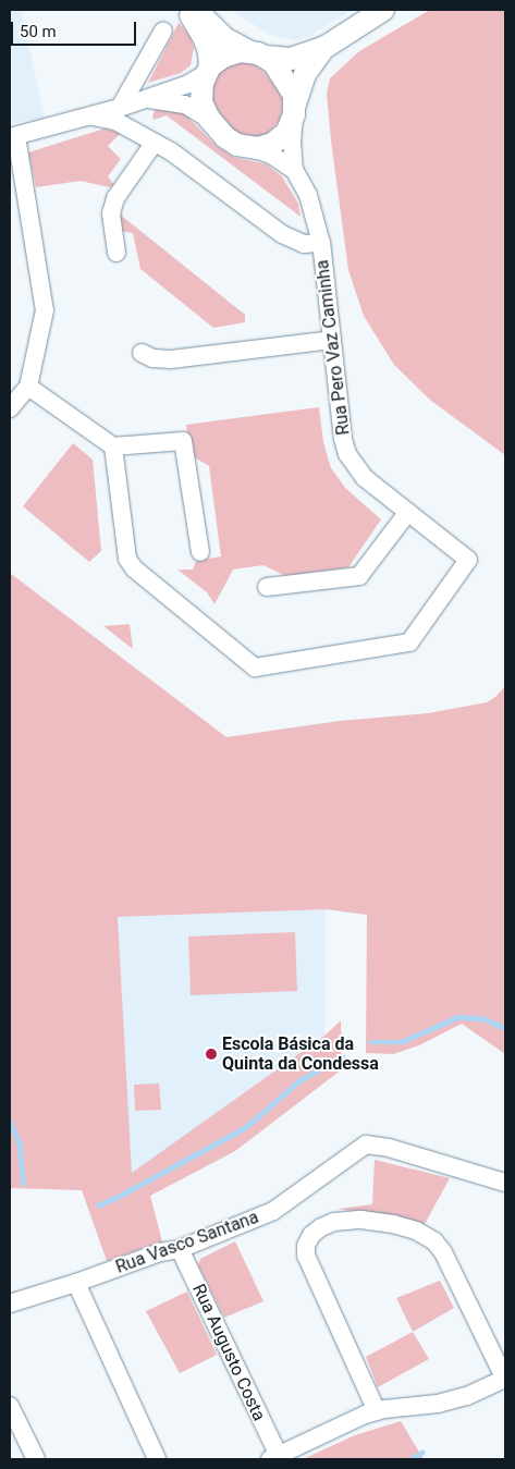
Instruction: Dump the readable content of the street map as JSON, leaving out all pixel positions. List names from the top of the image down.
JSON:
{
  "streets": {
    "street": ["Rua Pero Vaz Caminha", "Rua Vasco Santana", "Rua Augusto Costa"]
  },
  "crossings": [
    ["Rua Vasco Santana", "Rua Augusto Costa"]
  ],
  "places": ["Escola Básica da Quinta da Condessa"],
  "scale_bar": "50 m"
}
